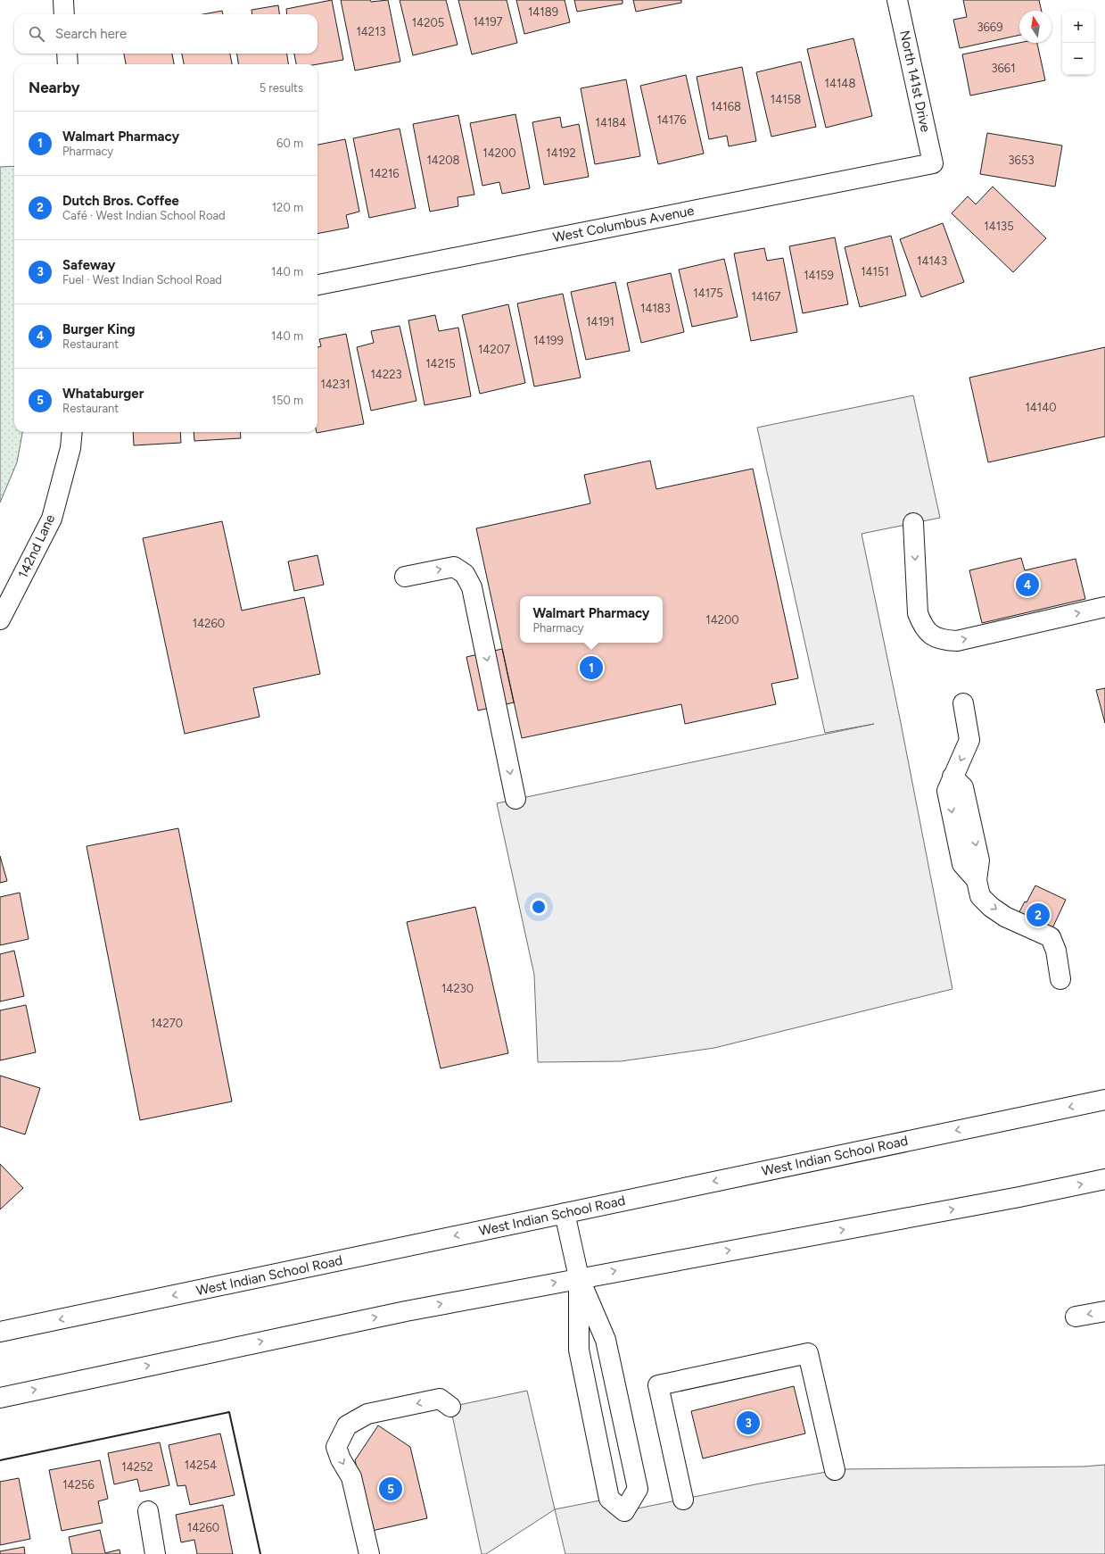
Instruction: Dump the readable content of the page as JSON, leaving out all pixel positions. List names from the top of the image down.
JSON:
{
  "streets": {
    "main road": [
      "North 141st Drive",
      "West Columbus Avenue",
      "142nd Lane",
      "West Indian School Road"
    ]
  },
  "crossings": [
    ["North 141st Drive", "West Columbus Avenue"]
  ],
  "house_numbers": [
    "14189",
    "14197",
    "14205",
    "3669",
    "14213",
    "3661",
    "14148",
    "14158",
    "14168",
    "14176",
    "14184",
    "14200",
    "14192",
    "14208",
    "3653",
    "14216",
    "14135",
    "14143",
    "14151",
    "14159",
    "14175",
    "14167",
    "14183",
    "14191",
    "14199",
    "14207",
    "14215",
    "14223",
    "14231",
    "14140",
    "14200",
    "14260",
    "14230",
    "14270",
    "14254",
    "14252",
    "14256",
    "14260"
  ],
  "north": "top",
  "page": {
    "map_buttons": ["+", "−"],
    "search": "Search here",
    "heading": ["Nearby", "5 results"],
    "list": [
      {
        "mark": "1",
        "name": "Walmart Pharmacy",
        "note": "Pharmacy",
        "value": "60 m"
      },
      {
        "mark": "2",
        "name": "Dutch Bros. Coffee",
        "note": "Café · West Indian School Road",
        "value": "120 m"
      },
      {
        "mark": "3",
        "name": "Safeway",
        "note": "Fuel · West Indian School Road",
        "value": "140 m"
      },
      {
        "mark": "4",
        "name": "Burger King",
        "note": "Restaurant",
        "value": "140 m"
      },
      {
        "mark": "5",
        "name": "Whataburger",
        "note": "Restaurant",
        "value": "150 m"
      }
    ],
    "pins": [
      "4",
      "1",
      "2",
      "3",
      "5"
    ],
    "popup": ["Walmart Pharmacy", "Pharmacy"]
  }
}
